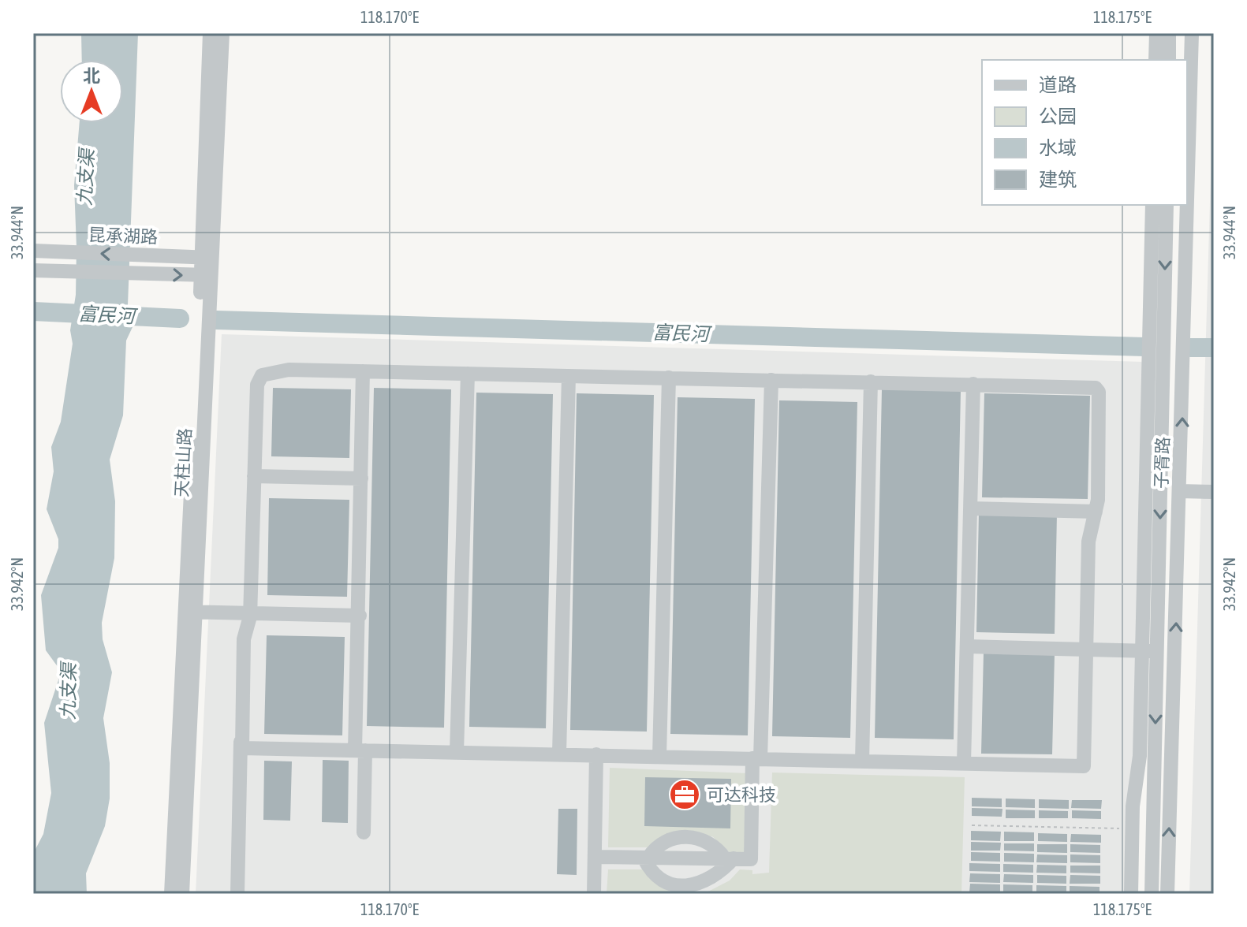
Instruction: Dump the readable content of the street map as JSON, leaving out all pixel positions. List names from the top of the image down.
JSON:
{
  "streets": {
    "street": ["昆承湖路", "天柱山路", "子胥路"]
  },
  "crossings": [
    ["昆承湖路", "天柱山路"]
  ],
  "water": ["九支渠", "富民河"],
  "places": {
    "office": ["可达科技"]
  },
  "legend": [
    "道路",
    "公园",
    "水域",
    "建筑"
  ],
  "north": "top",
  "coordinates": [
    "118.170°E",
    "118.175°E",
    "33.944°N",
    "33.942°N"
  ]
}
